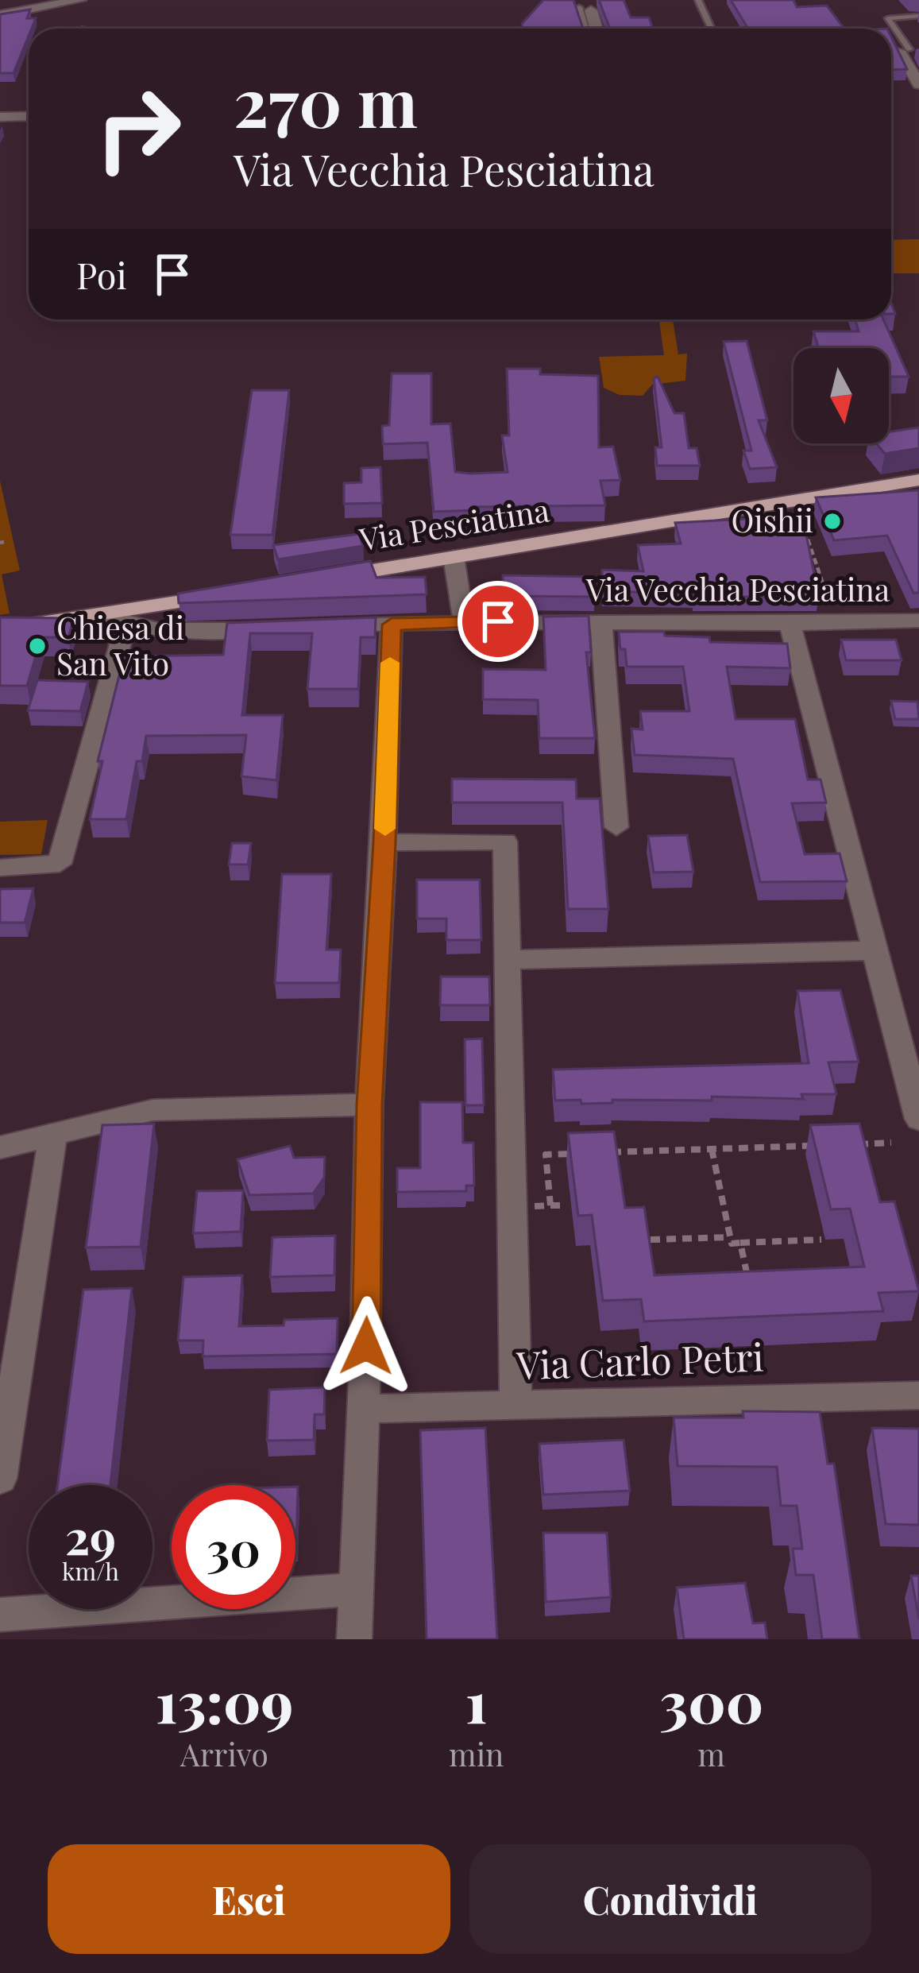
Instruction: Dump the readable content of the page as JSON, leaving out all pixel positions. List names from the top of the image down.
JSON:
{
  "streets": {
    "main road": ["Via Pesciatina"],
    "street": ["Via Vecchia Pesciatina", "Via Carlo Petri"]
  },
  "places": ["Oishii", "Chiesa di San Vito"],
  "north": "bottom",
  "page": {
    "turn": ["270 m", "Via Vecchia Pesciatina"],
    "then": "Poi",
    "speed": "29 km/h",
    "limit": "30",
    "eta": [
      "13:09",
      "Arrivo",
      "1",
      "min",
      "300",
      "m"
    ],
    "buttons": ["Esci", "Condividi"]
  }
}
